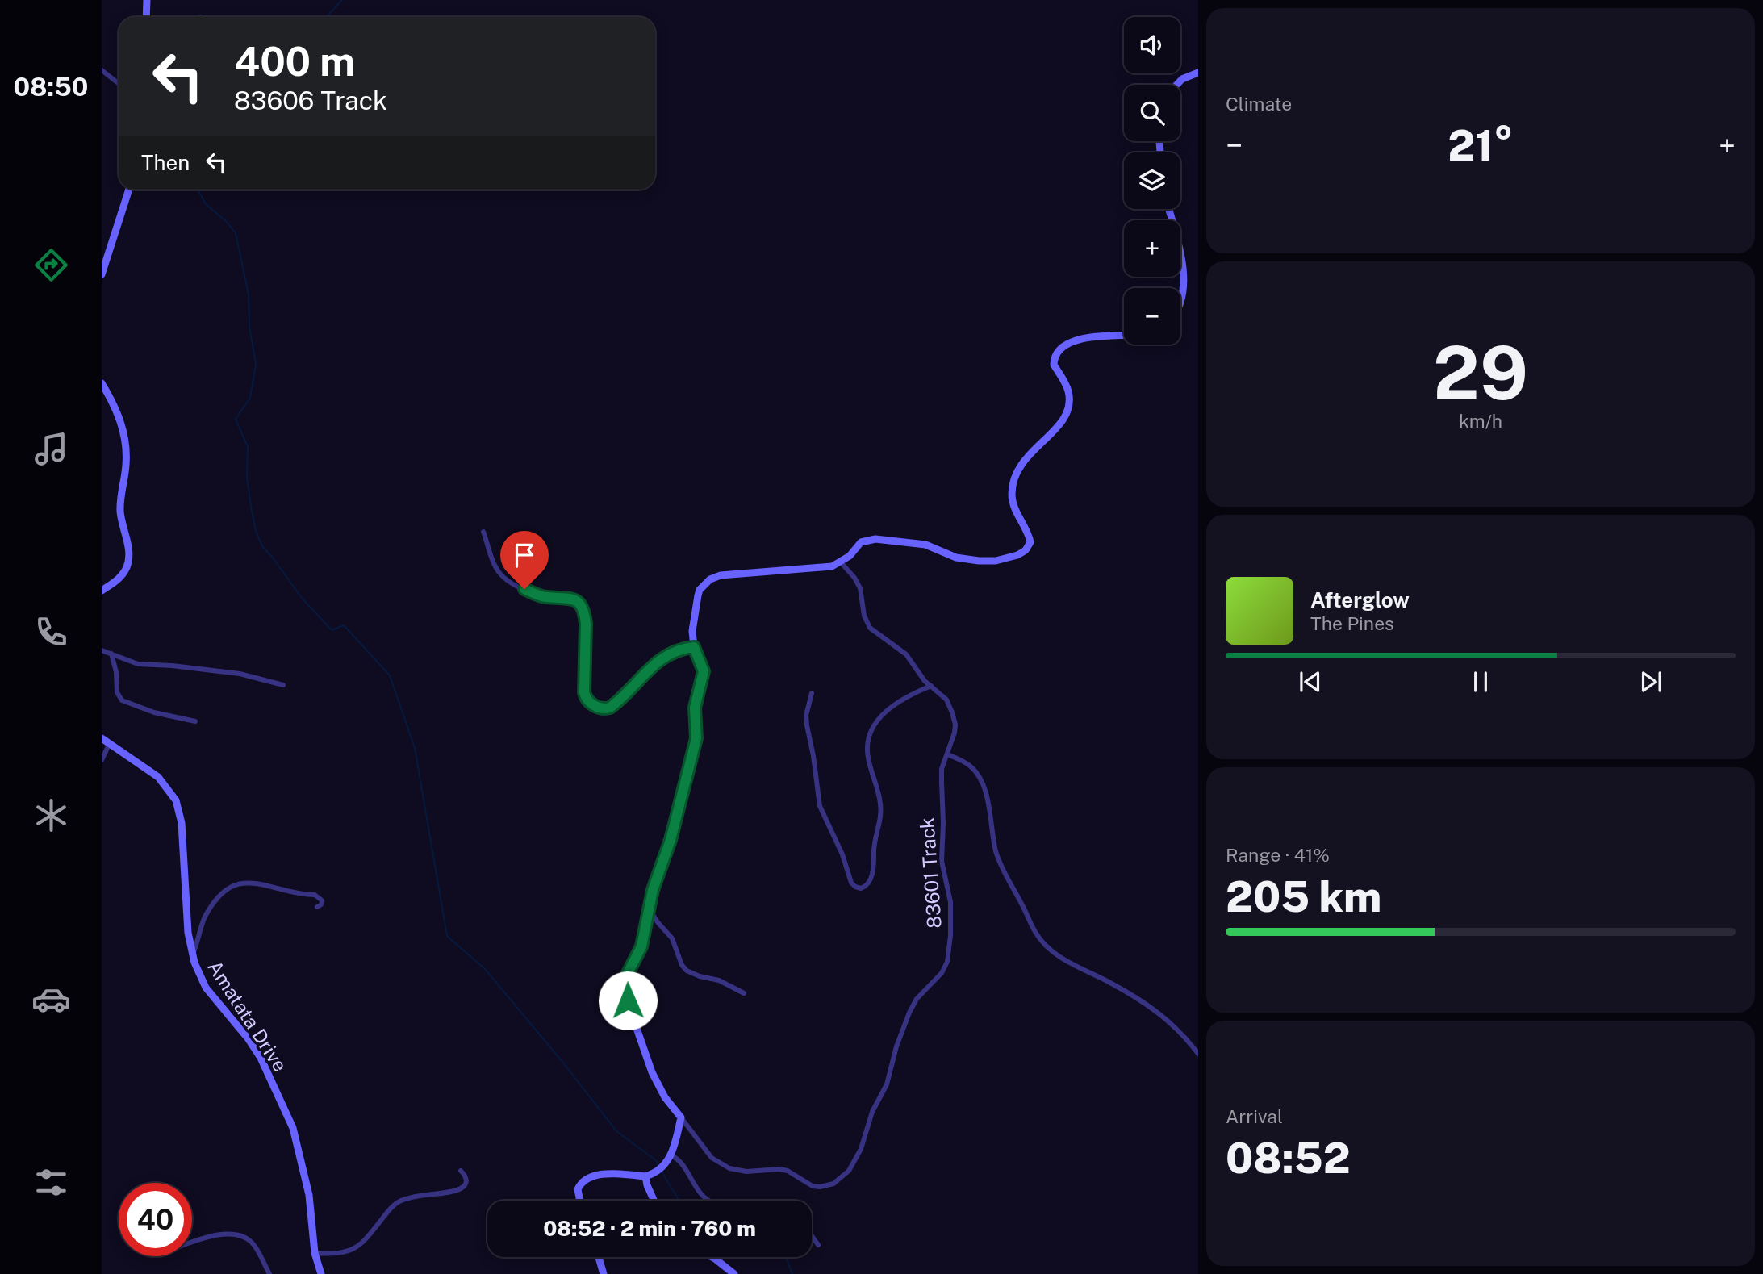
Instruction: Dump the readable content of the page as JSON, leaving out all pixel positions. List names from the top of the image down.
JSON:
{
  "streets": {
    "street": ["83601 Track", "Amatata Drive"]
  },
  "page": {
    "tabs": "08:50",
    "tile": [
      "Climate",
      ["29", "km/h"],
      ["Range · 41%", "205 km"],
      ["Arrival", "08:52"]
    ],
    "map_buttons": ["+", "−"],
    "turn": ["400 m", "83606 Track"],
    "heat": ["−", "21°", "+"],
    "then": "Then",
    "song": ["Afterglow", "The Pines"],
    "limit": "40",
    "trip": "08:52 · 2 min · 760 m"
  }
}
